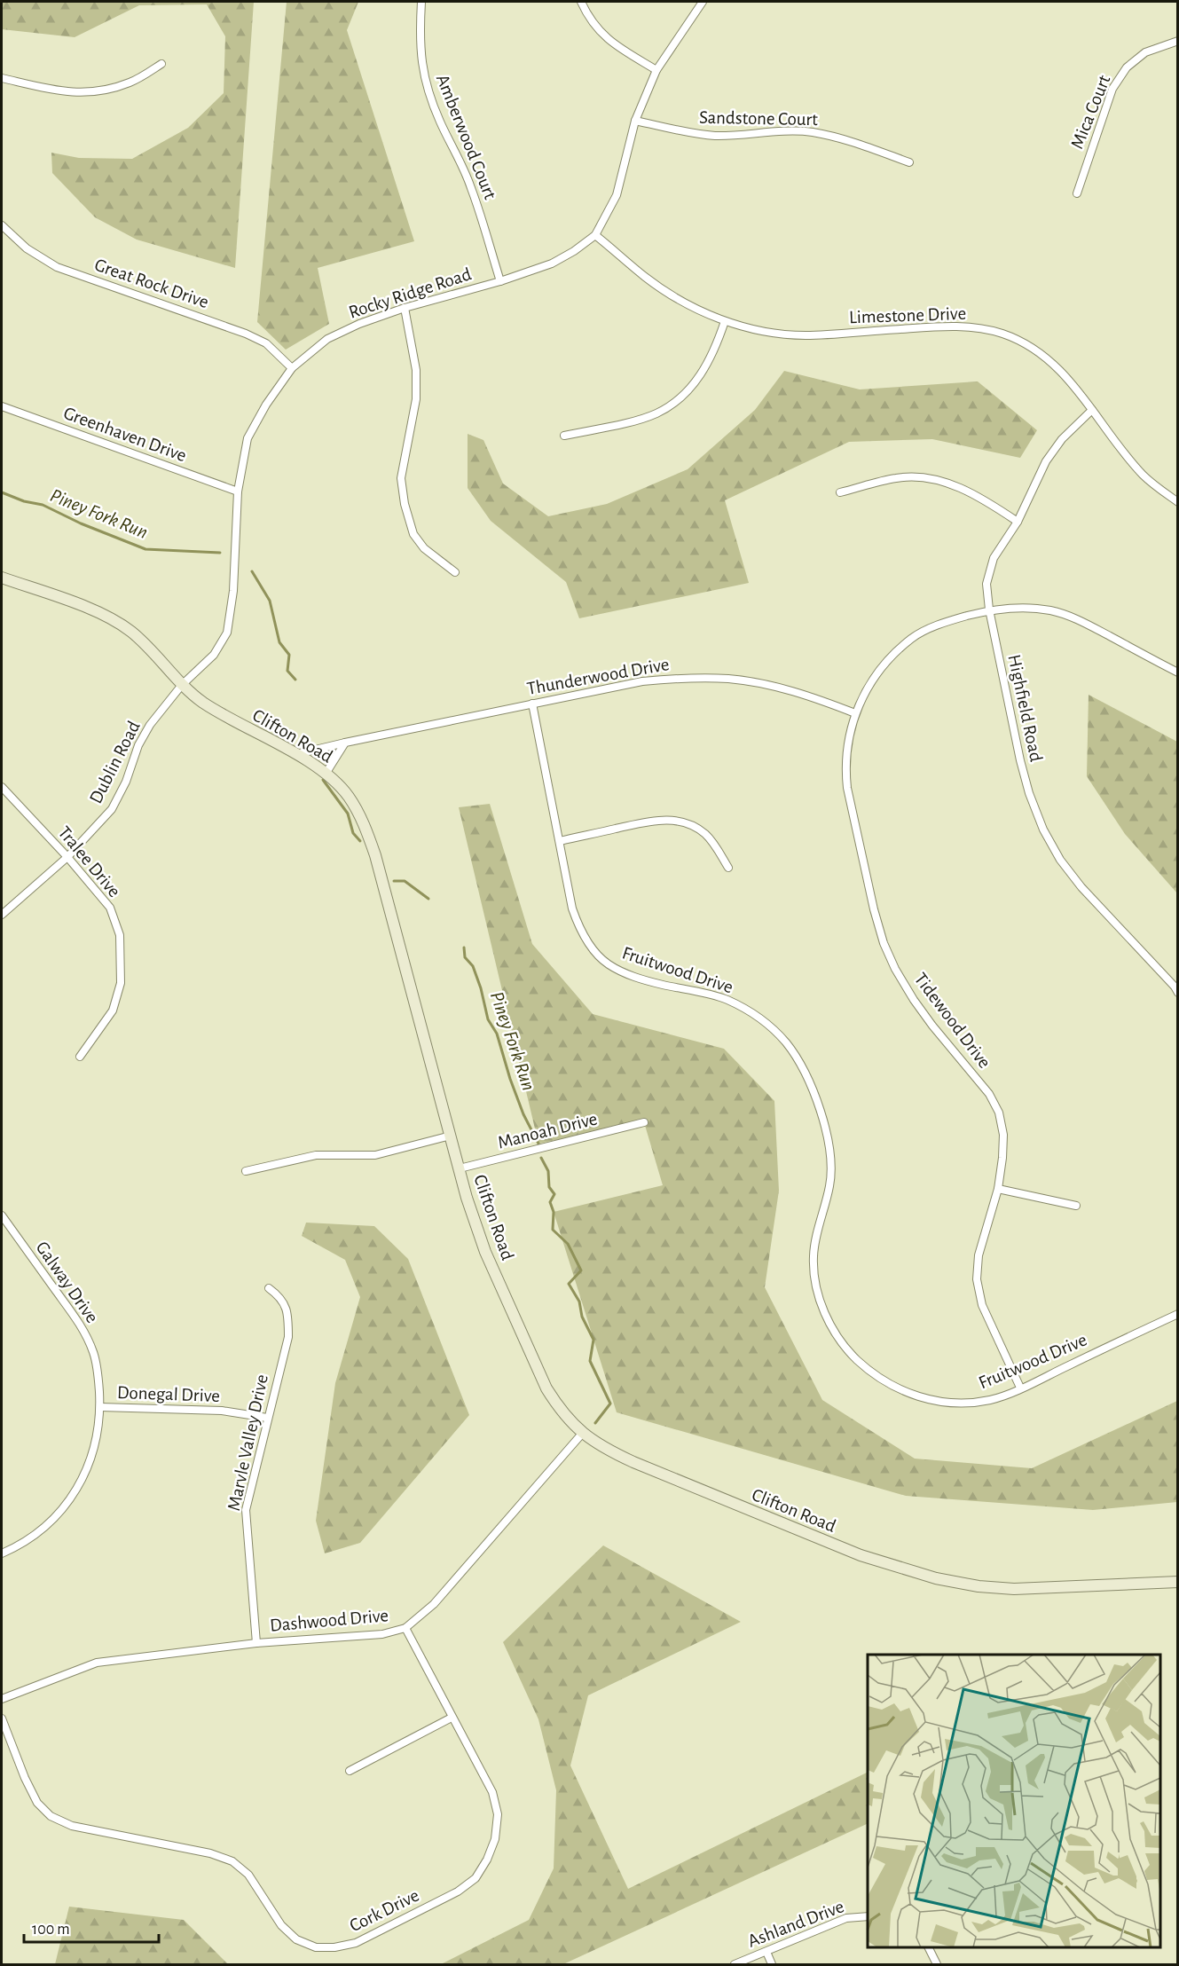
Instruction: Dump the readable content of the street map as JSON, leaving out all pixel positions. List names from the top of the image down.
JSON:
{
  "streets": {
    "main road": ["Clifton Road"],
    "street": [
      "Mica Court",
      "Sandstone Court",
      "Amberwood Court",
      "Great Rock Drive",
      "Rocky Ridge Road",
      "Limestone Drive",
      "Greenhaven Drive",
      "Thunderwood Drive",
      "Highfield Road",
      "Dublin Road",
      "Tralee Drive",
      "Fruitwood Drive",
      "Tidewood Drive",
      "Manoah Drive",
      "Galway Drive",
      "Donegal Drive",
      "Marvle Valley Drive",
      "Dashwood Drive",
      "Cork Drive",
      "Ashland Drive"
    ]
  },
  "crossings": [
    ["Sandstone Court", "Rocky Ridge Road"],
    ["Amberwood Court", "Rocky Ridge Road"],
    ["Great Rock Drive", "Rocky Ridge Road"],
    ["Rocky Ridge Road", "Limestone Drive"],
    ["Rocky Ridge Road", "Greenhaven Drive"],
    ["Rocky Ridge Road", "Clifton Road"],
    ["Rocky Ridge Road", "Dublin Road"],
    ["Limestone Drive", "Highfield Road"],
    ["Thunderwood Drive", "Clifton Road"],
    ["Thunderwood Drive", "Fruitwood Drive"],
    ["Thunderwood Drive", "Tidewood Drive"],
    ["Highfield Road", "Tidewood Drive"],
    ["Clifton Road", "Dublin Road"],
    ["Clifton Road", "Manoah Drive"],
    ["Clifton Road", "Dashwood Drive"],
    ["Dublin Road", "Tralee Drive"],
    ["Fruitwood Drive", "Tidewood Drive"],
    ["Galway Drive", "Donegal Drive"],
    ["Donegal Drive", "Marvle Valley Drive"],
    ["Marvle Valley Drive", "Dashwood Drive"],
    ["Dashwood Drive", "Cork Drive"]
  ],
  "water": ["Piney Fork Run"],
  "scale_bar": "100 m"
}
